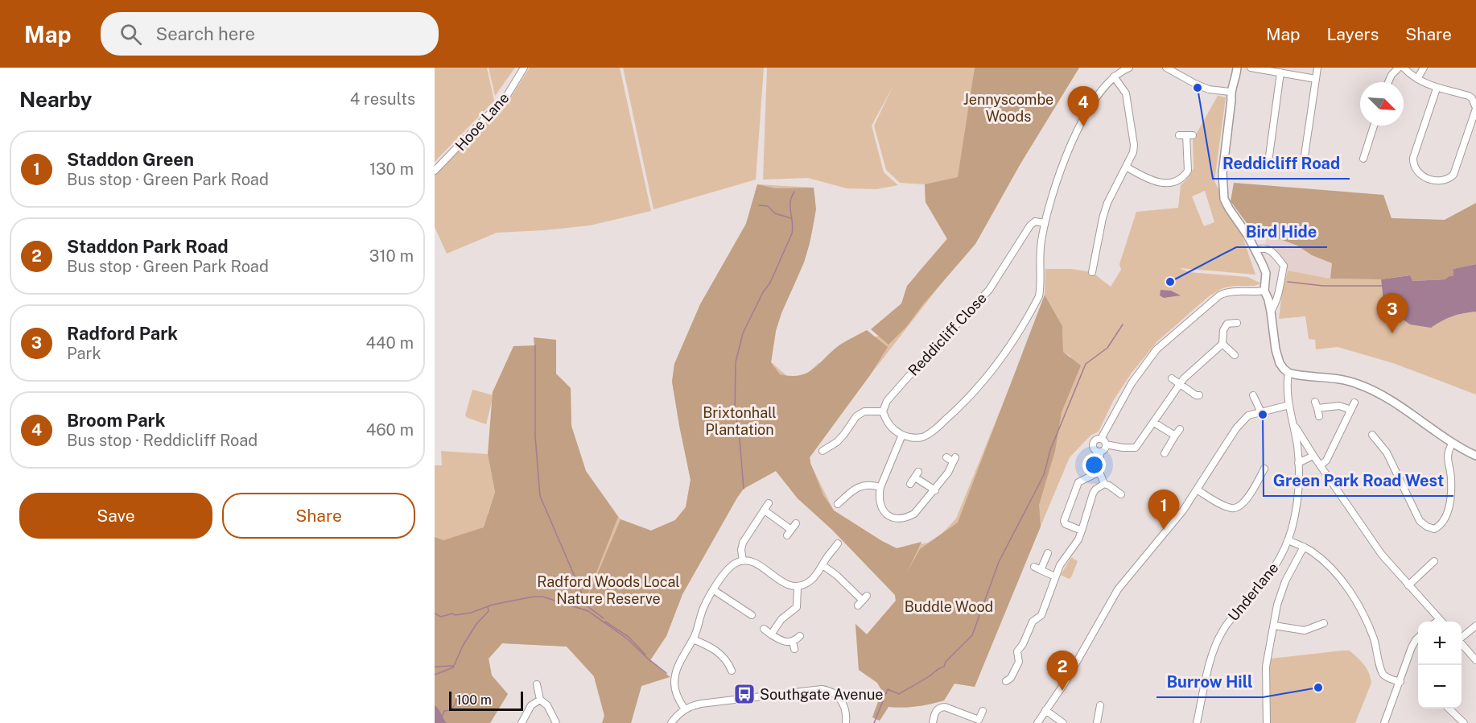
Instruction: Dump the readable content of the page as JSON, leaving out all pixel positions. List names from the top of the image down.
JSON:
{
  "streets": {
    "street": ["Hooe Lane", "Reddicliff Close", "Underlane"]
  },
  "parks": [
    "Jennyscombe Woods",
    "Brixtonhall Plantation",
    "Radford Woods Local Nature Reserve",
    "Buddle Wood"
  ],
  "places": {
    "other": [
      "Reddicliff Road",
      "Bird Hide",
      "Green Park Road West",
      "Burrow Hill"
    ],
    "bus stop": ["Southgate Avenue"]
  },
  "scale_bar": "100 m",
  "north": "bottom right",
  "page": {
    "header": "Map",
    "search": "Search here",
    "nav": ["Map", "Layers", "Share"],
    "heading": ["Nearby", "4 results"],
    "pins": [
      "4",
      "3",
      "1",
      "2"
    ],
    "list": [
      {
        "mark": "1",
        "name": "Staddon Green",
        "note": "Bus stop · Green Park Road",
        "value": "130 m"
      },
      {
        "mark": "2",
        "name": "Staddon Park Road",
        "note": "Bus stop · Green Park Road",
        "value": "310 m"
      },
      {
        "mark": "3",
        "name": "Radford Park",
        "note": "Park",
        "value": "440 m"
      },
      {
        "mark": "4",
        "name": "Broom Park",
        "note": "Bus stop · Reddicliff Road",
        "value": "460 m"
      }
    ],
    "buttons": ["Save", "Share"],
    "map_buttons": ["+", "−"],
    "scale": "100 m"
  }
}
